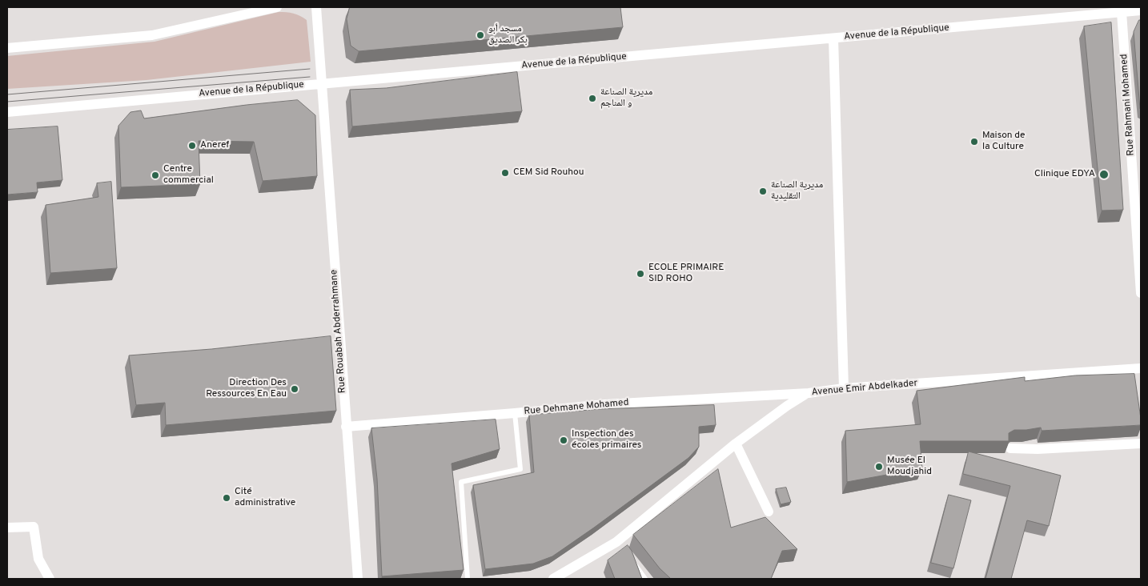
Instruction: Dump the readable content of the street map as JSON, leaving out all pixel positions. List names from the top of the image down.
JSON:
{
  "streets": {
    "street": [
      "Avenue de la République",
      "Rue Rahmani Mohamed",
      "Rue Rouabah Abderrahmane",
      "Avenue Emir Abdelkader",
      "Rue Dehmane Mohamed"
    ]
  },
  "crossings": [
    ["Avenue de la République", "Rue Rahmani Mohamed"],
    ["Avenue de la République", "Rue Rouabah Abderrahmane"],
    ["Rue Rouabah Abderrahmane", "Rue Dehmane Mohamed"],
    ["Avenue Emir Abdelkader", "Rue Dehmane Mohamed"]
  ],
  "places": [
    "مسجد أبو بكر الصديق",
    "مديرية الصناعة و المناجم",
    "Maison de la Culture",
    "Aneref",
    "CEM Sid Rouhou",
    "Clinique EDYA",
    "Centre commercial",
    "مديرية الصناعة التقليدية",
    "ECOLE PRIMAIRE SID ROHO",
    "Direction Des Ressources En Eau",
    "Inspection des écoles primaires",
    "Musée El Moudjahid",
    "Cité administrative"
  ]
}
